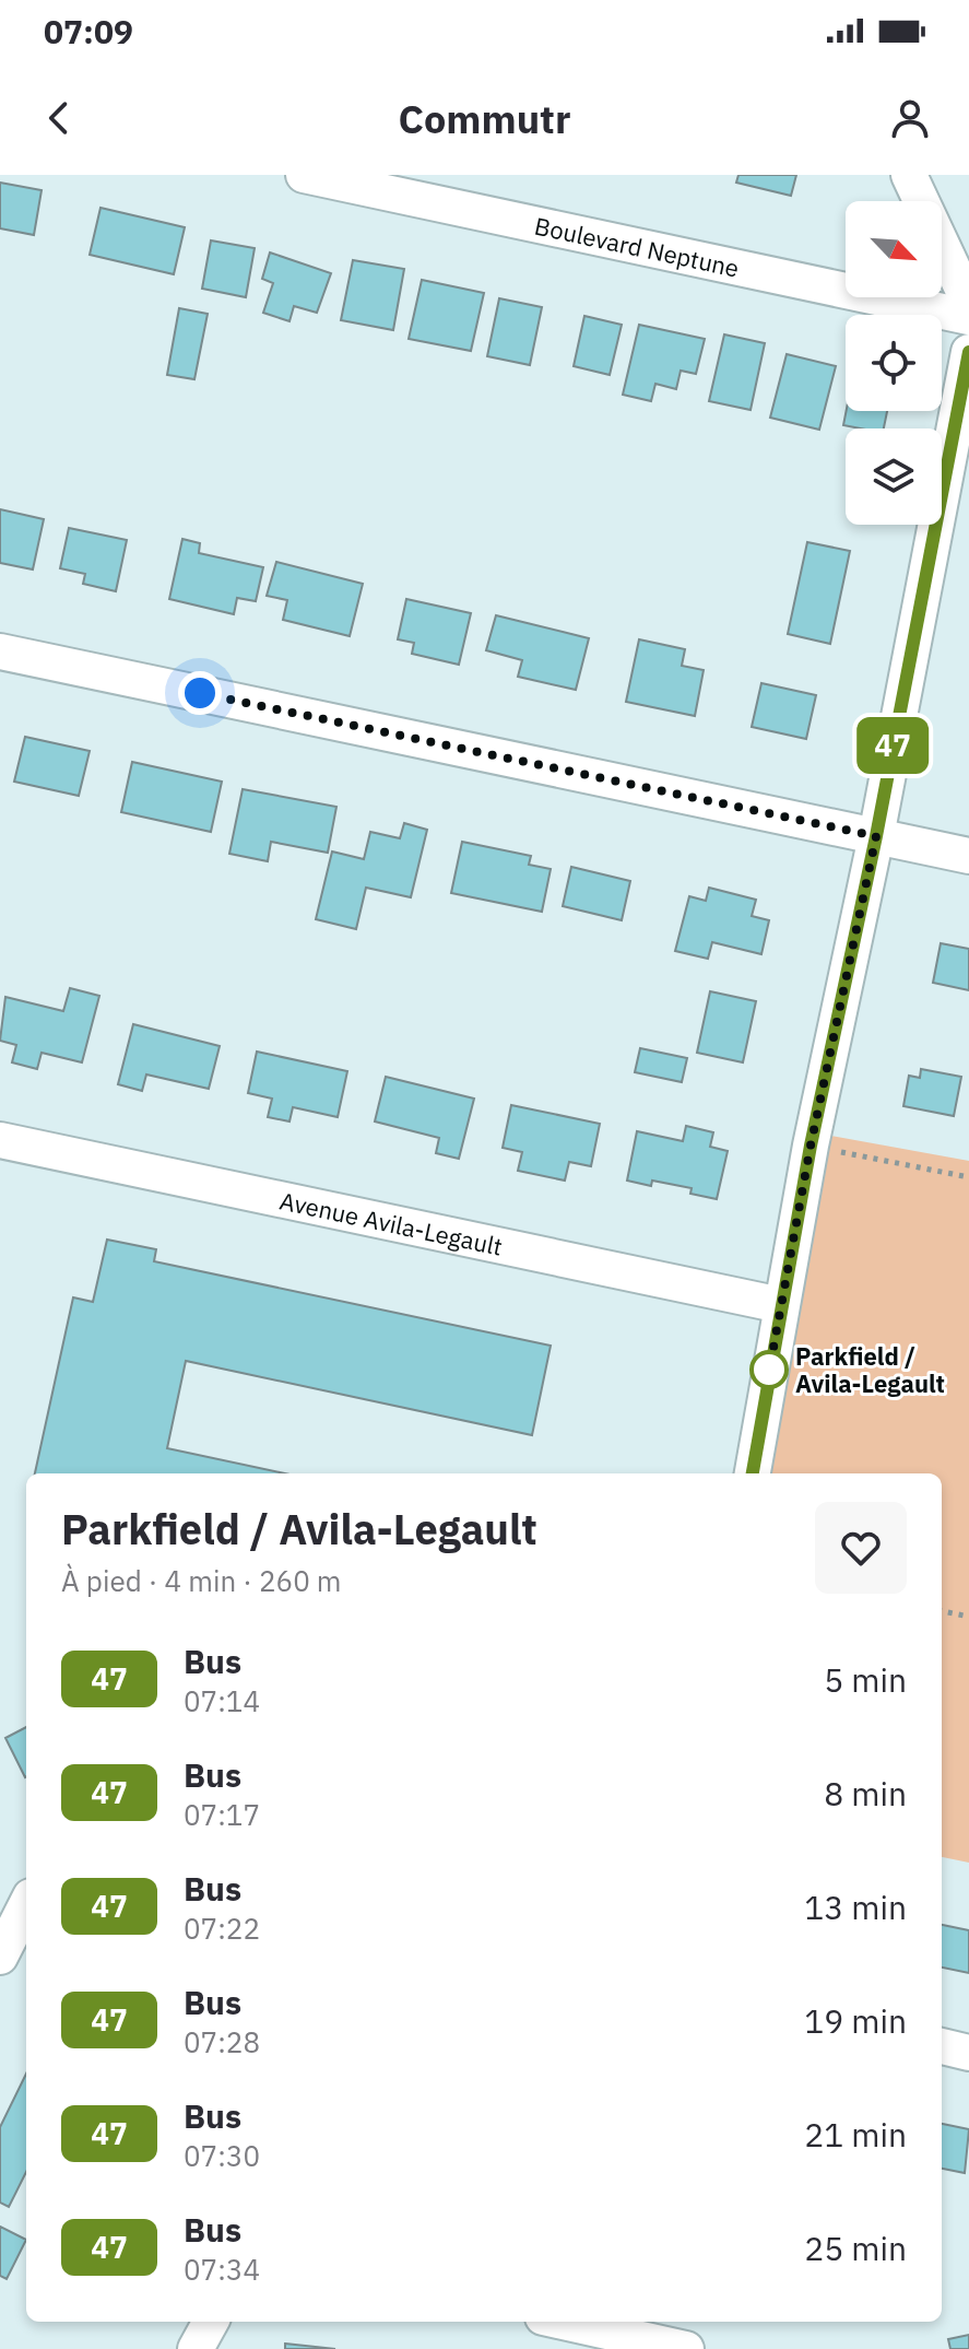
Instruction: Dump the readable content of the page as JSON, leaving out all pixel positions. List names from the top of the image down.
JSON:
{
  "streets": {
    "street": ["Boulevard Neptune", "Avenue Avila-Legault"]
  },
  "places": ["Parkfield / Avila-Legault"],
  "lines": ["bus line 47"],
  "north": "bottom right",
  "page": {
    "status": "07:09",
    "header": "Commutr",
    "on_map": "47",
    "heading": ["Parkfield / Avila-Legault", "À pied · 4 min · 260 m"],
    "list": [
      {
        "mark": "47",
        "name": "Bus",
        "note": "07:14",
        "value": "5 min"
      },
      {
        "mark": "47",
        "name": "Bus",
        "note": "07:17",
        "value": "8 min"
      },
      {
        "mark": "47",
        "name": "Bus",
        "note": "07:22",
        "value": "13 min"
      },
      {
        "mark": "47",
        "name": "Bus",
        "note": "07:28",
        "value": "19 min"
      },
      {
        "mark": "47",
        "name": "Bus",
        "note": "07:30",
        "value": "21 min"
      },
      {
        "mark": "47",
        "name": "Bus",
        "note": "07:34",
        "value": "25 min"
      }
    ]
  }
}
